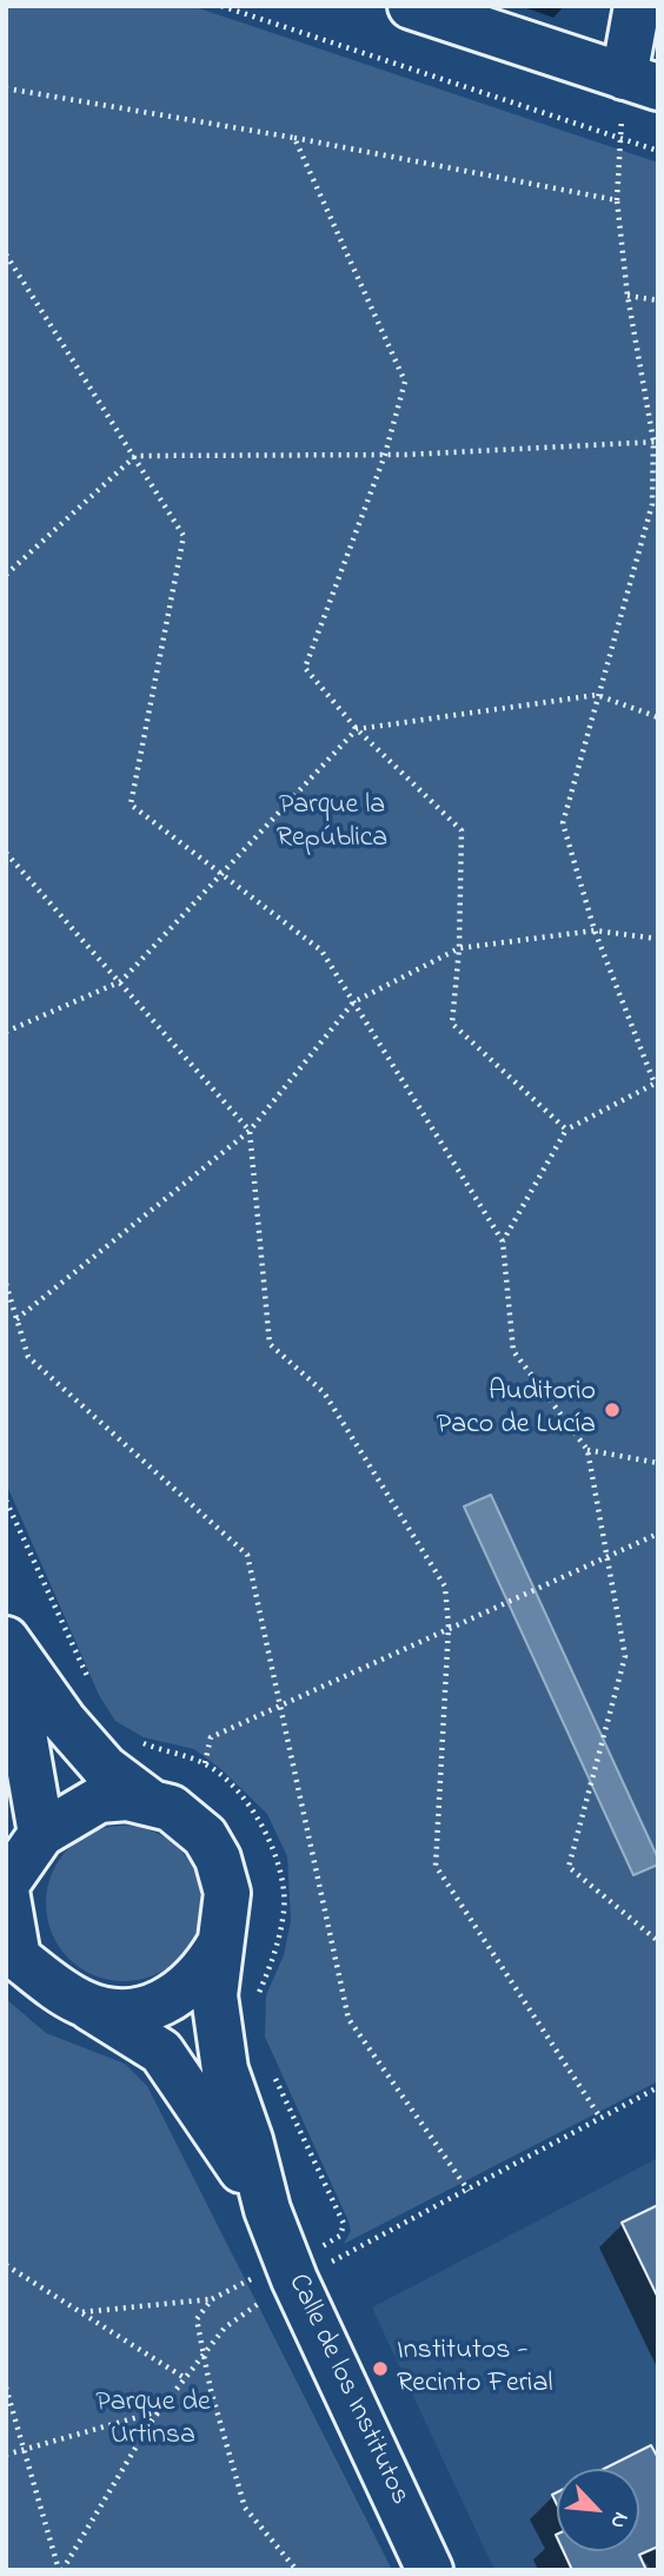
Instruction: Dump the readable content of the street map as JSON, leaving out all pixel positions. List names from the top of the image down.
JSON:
{
  "streets": {
    "street": ["Calle de los Institutos"]
  },
  "parks": ["Parque la República", "Parque de Urtinsa"],
  "places": ["Auditorio Paco de Lucía", "Institutos - Recinto Ferial"],
  "north": "bottom right"
}
